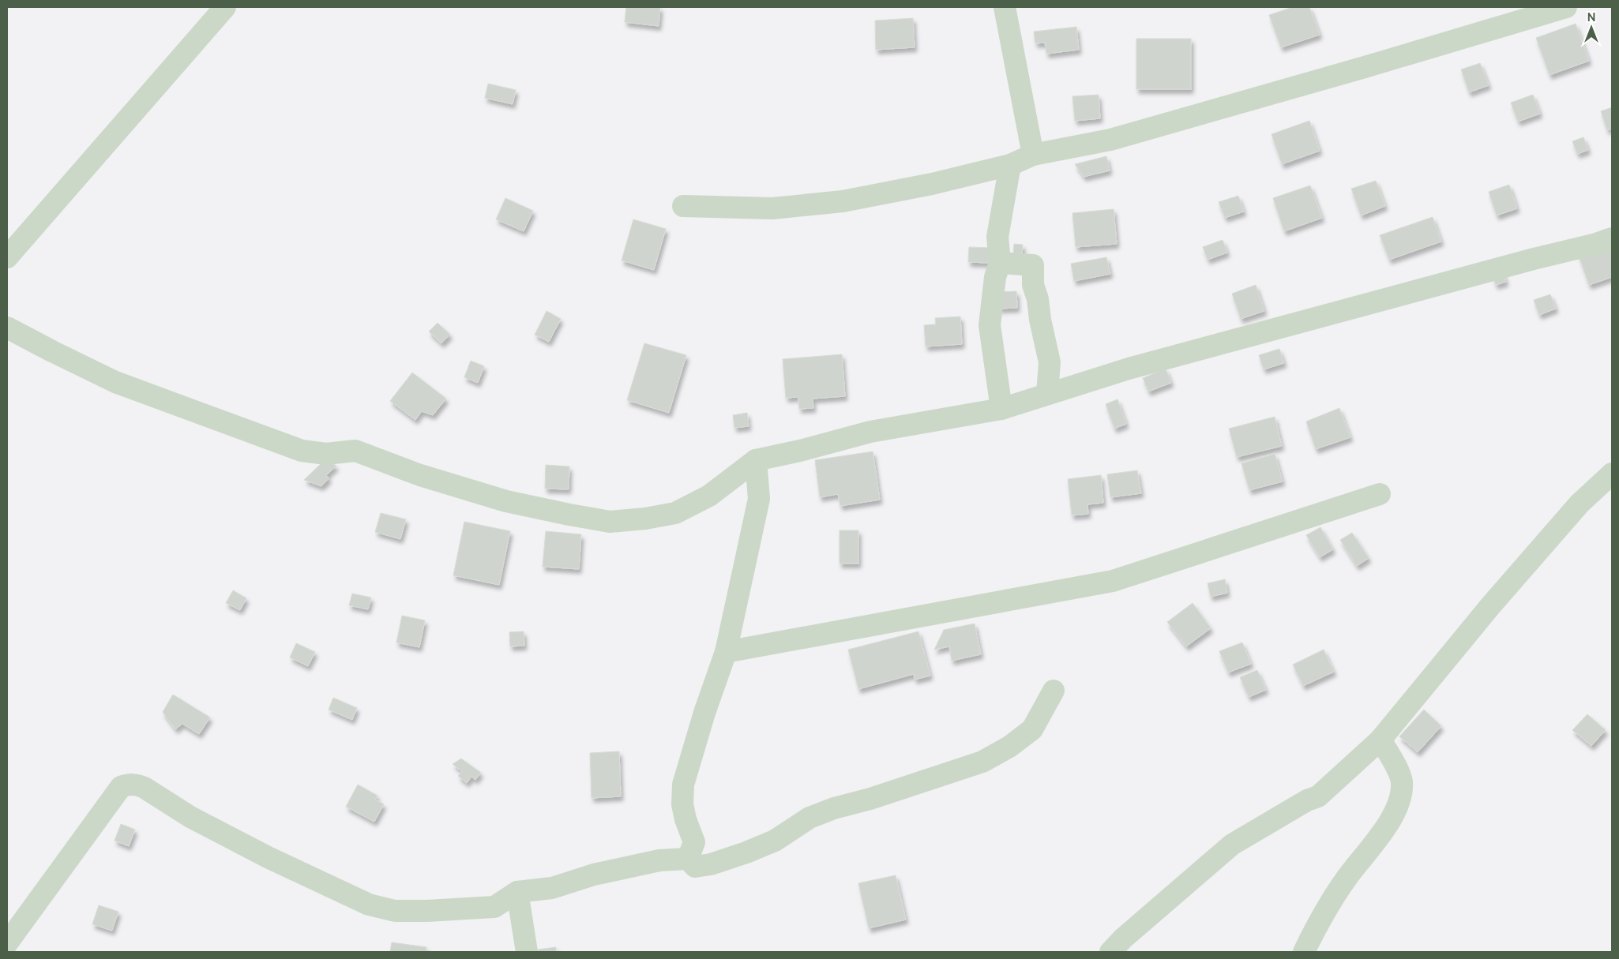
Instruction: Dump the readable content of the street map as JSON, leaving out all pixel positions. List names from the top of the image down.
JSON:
{
  "north": "top"
}
